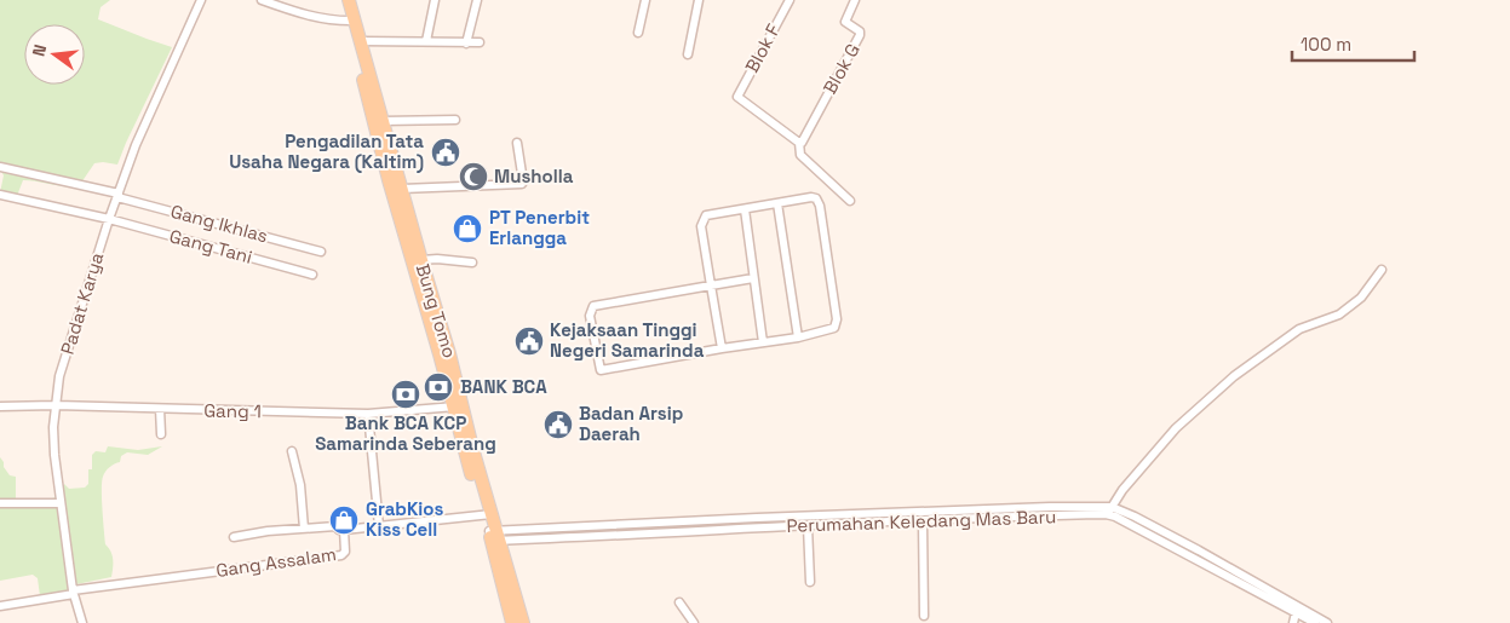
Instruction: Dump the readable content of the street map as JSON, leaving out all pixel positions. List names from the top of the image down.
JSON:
{
  "streets": {
    "main road": ["Bung Tomo"],
    "street": [
      "Blok F",
      "Blok G",
      "Gang Ikhlas",
      "Gang Tani",
      "Padat Karya",
      "Gang 1",
      "Perumahan Keledang Mas Baru",
      "Gang Assalam"
    ]
  },
  "crossings": [
    ["Blok F", "Blok G"],
    ["Gang Ikhlas", "Padat Karya"],
    ["Gang Tani", "Padat Karya"],
    ["Padat Karya", "Gang 1"],
    ["Padat Karya", "Gang Assalam"],
    ["Bung Tomo", "Gang 1"],
    ["Bung Tomo", "Perumahan Keledang Mas Baru"],
    ["Bung Tomo", "Gang Assalam"]
  ],
  "places": {
    "public building": ["Pengadilan Tata Usaha Negara (Kaltim)", "Kejaksaan Tinggi Negeri Samarinda", "Badan Arsip Daerah"],
    "mosque": ["Musholla"],
    "shop": ["PT Penerbit Erlangga", "GrabKios Kiss Cell"],
    "bank": ["BANK BCA", "Bank BCA KCP Samarinda Seberang"]
  },
  "scale_bar": "100 m",
  "north": "left"
}
